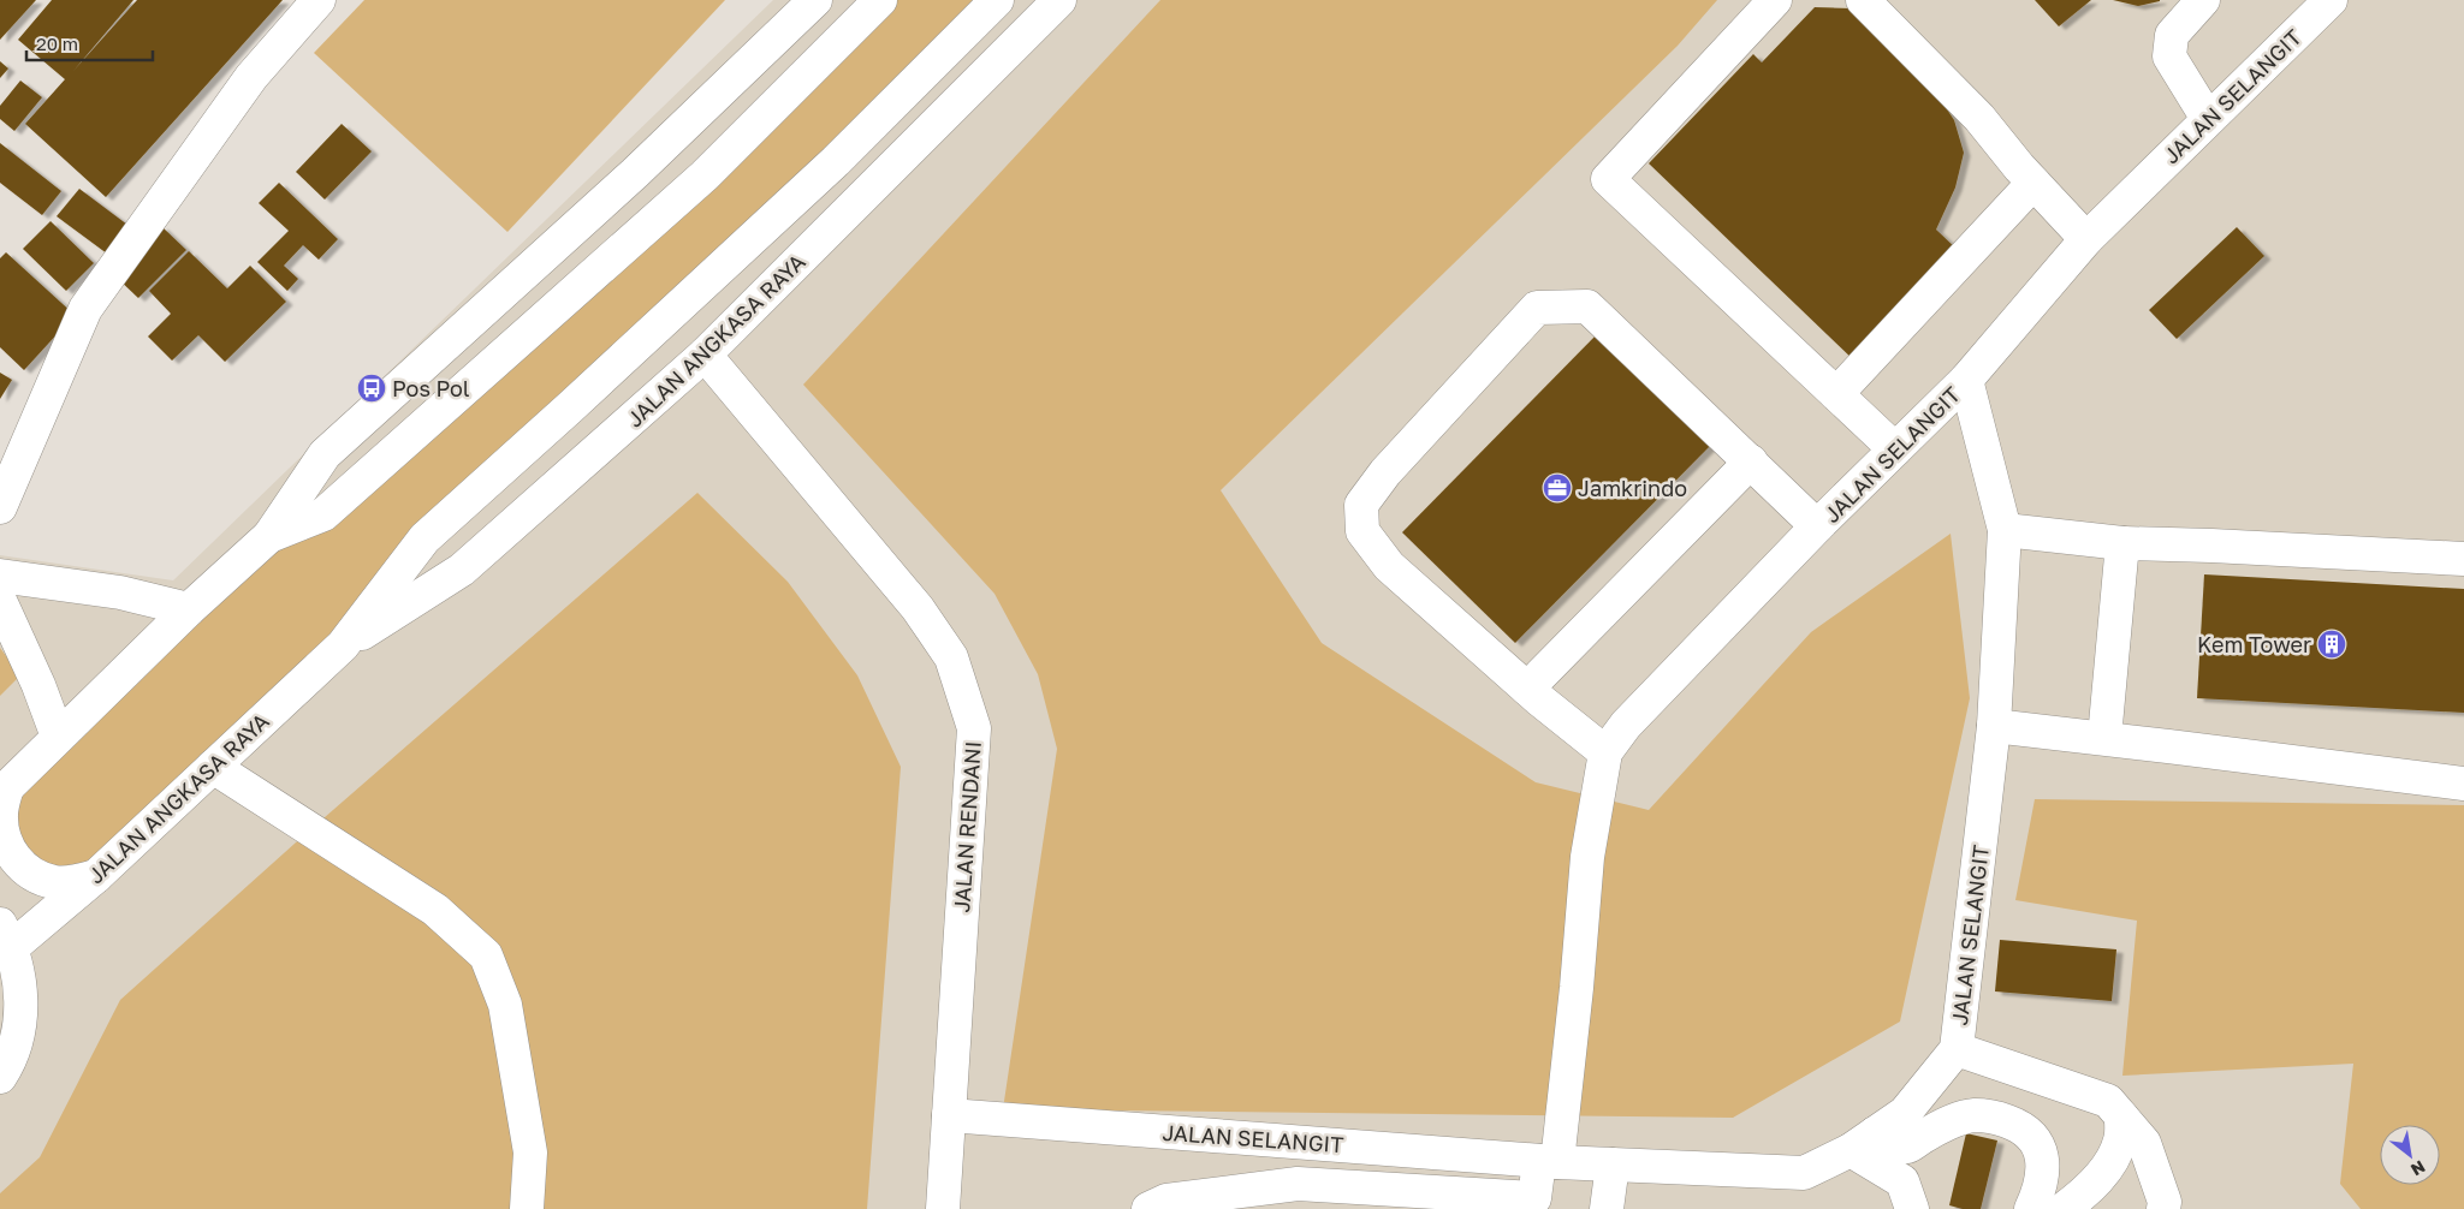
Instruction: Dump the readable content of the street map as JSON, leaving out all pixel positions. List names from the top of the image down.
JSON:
{
  "streets": {
    "street": ["JALAN SELANGIT", "JALAN ANGKASA RAYA", "JALAN RENDANI"]
  },
  "crossings": [
    ["JALAN SELANGIT", "JALAN RENDANI"],
    ["JALAN ANGKASA RAYA", "JALAN RENDANI"]
  ],
  "places": {
    "bus stop": ["Pos Pol"],
    "office": ["Jamkrindo"],
    "building": ["Kem Tower"]
  },
  "scale_bar": "20 m",
  "north": "bottom right"
}
